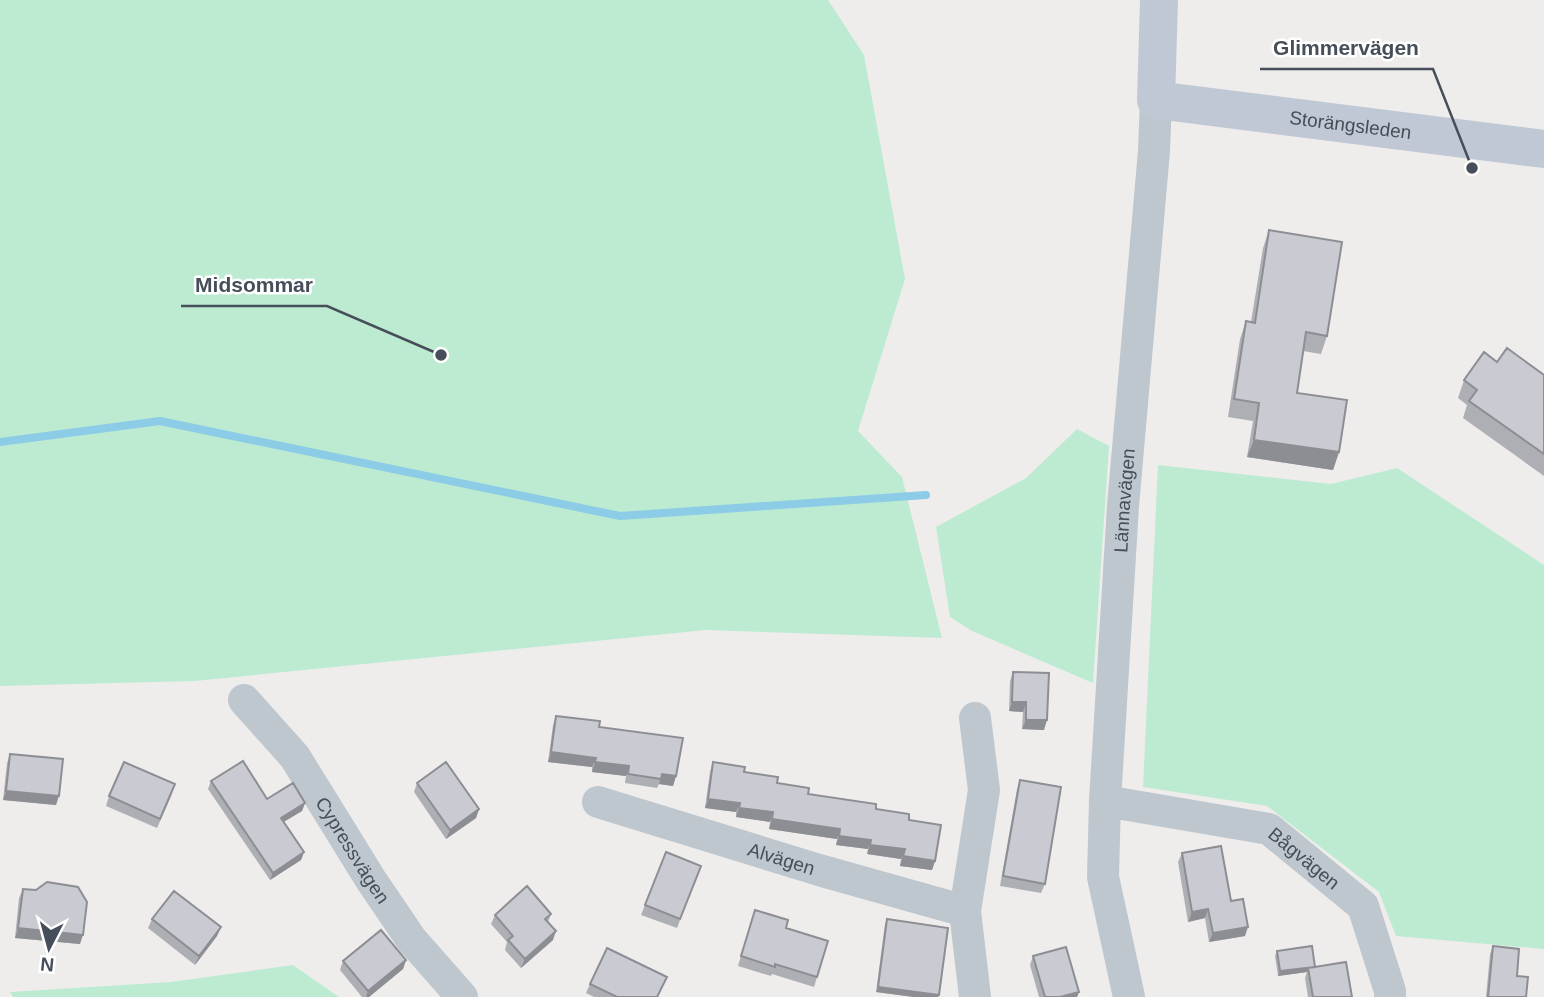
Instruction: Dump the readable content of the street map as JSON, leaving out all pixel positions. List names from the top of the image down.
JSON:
{
  "streets": {
    "main road": ["Storängsleden", "Lännavägen"],
    "street": ["Cypressvägen", "Alvägen", "Bågvägen"]
  },
  "crossings": [
    ["Storängsleden", "Lännavägen"],
    ["Lännavägen", "Bågvägen"]
  ],
  "places": ["Glimmervägen", "Midsommar"],
  "north": "bottom"
}
